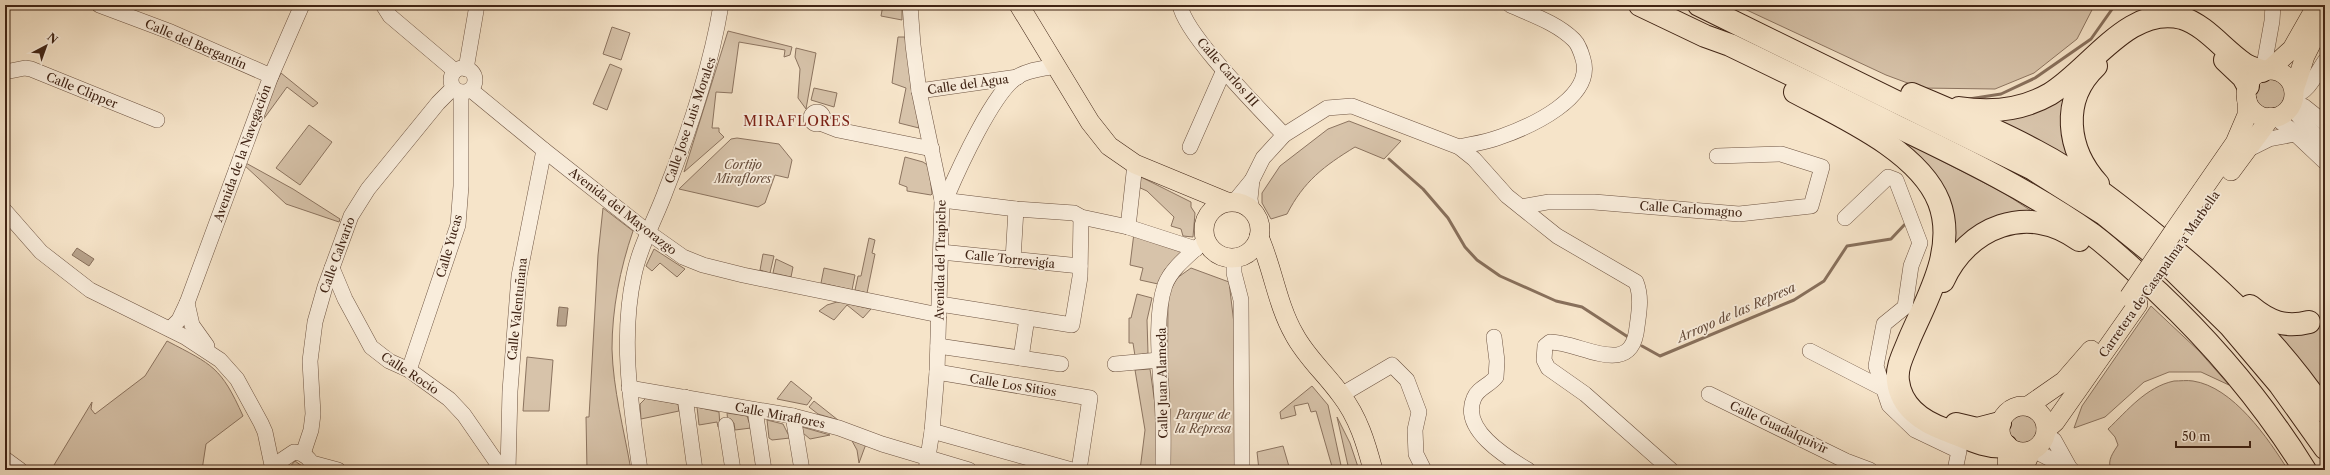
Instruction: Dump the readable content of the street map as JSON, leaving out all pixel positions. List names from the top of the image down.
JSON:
{
  "streets": {
    "main road": ["Carretera de Casapalma a Marbella"],
    "street": [
      "Calle del Bergantín",
      "Calle Carlos III",
      "Calle del Agua",
      "Calle Clipper",
      "Calle Jose Luis Morales",
      "Avenida de la Navegación",
      "Calle Carlomagno",
      "Avenida del Mayorazgo",
      "Calle Yucas",
      "Calle Calvario",
      "Calle Torrevigía",
      "Avenida del Trapiche",
      "Calle Valentuñana",
      "Calle Rocío",
      "Calle Juan Alameda",
      "Calle Los Sitios",
      "Calle Miraflores",
      "Calle Guadalquivir"
    ]
  },
  "crossings": [
    ["Calle del Bergantín", "Avenida de la Navegación"],
    ["Calle del Agua", "Avenida del Trapiche"],
    ["Calle Jose Luis Morales", "Avenida del Mayorazgo"],
    ["Calle Jose Luis Morales", "Calle Miraflores"],
    ["Avenida del Mayorazgo", "Calle Yucas"],
    ["Avenida del Mayorazgo", "Calle Calvario"],
    ["Avenida del Mayorazgo", "Avenida del Trapiche"],
    ["Avenida del Mayorazgo", "Calle Valentuñana"],
    ["Calle Yucas", "Calle Calvario"],
    ["Calle Yucas", "Calle Rocío"],
    ["Calle Calvario", "Calle Rocío"],
    ["Calle Torrevigía", "Avenida del Trapiche"],
    ["Avenida del Trapiche", "Calle Los Sitios"],
    ["Avenida del Trapiche", "Calle Miraflores"]
  ],
  "districts": ["MIRAFLORES"],
  "water": ["Arroyo de las Represa"],
  "parks": ["Cortijo Miraflores", "Parque de la Represa"],
  "scale_bar": "50 m",
  "north": "top right"
}
